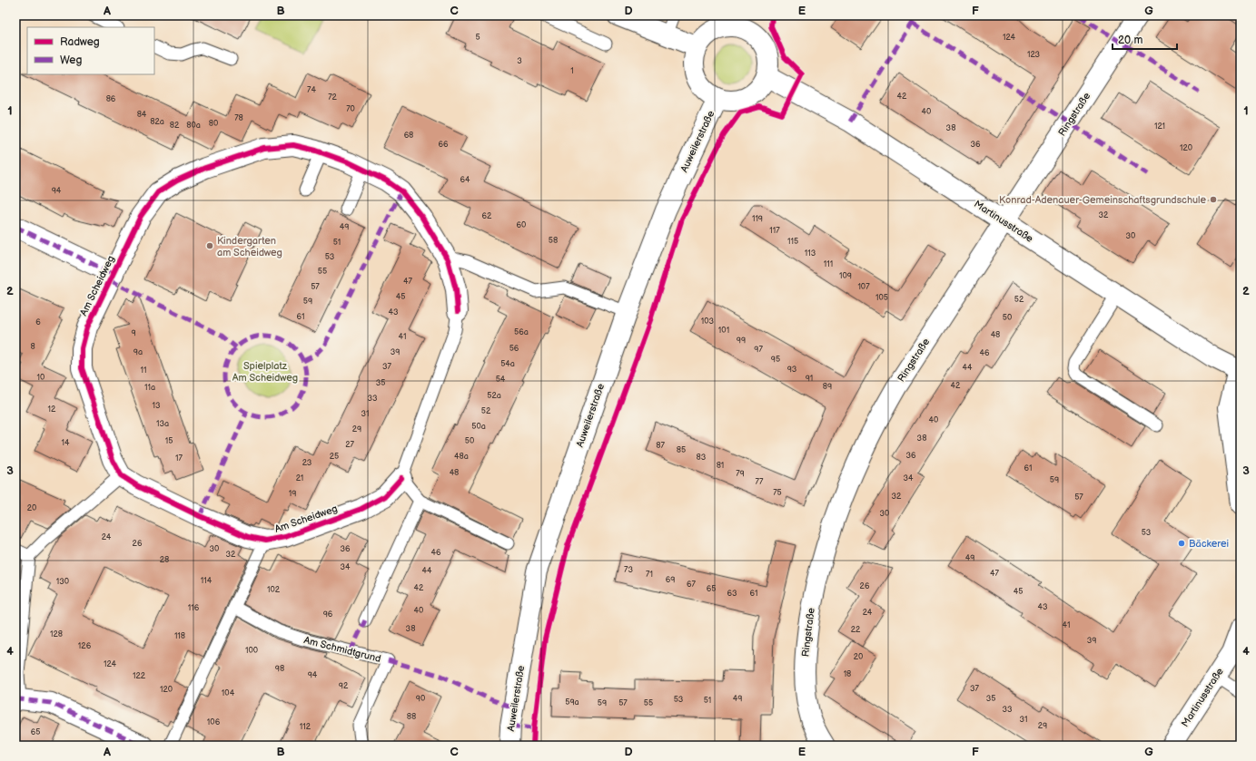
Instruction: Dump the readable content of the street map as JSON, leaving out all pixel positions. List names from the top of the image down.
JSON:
{
  "streets": {
    "street": [
      "Ringstraße",
      "Auweilerstraße",
      "Martinusstraße",
      "Am Scheidweg"
    ],
    "lane": ["Am Schmidtgrund"]
  },
  "crossings": [
    ["Ringstraße", "Martinusstraße"],
    ["Auweilerstraße", "Martinusstraße"]
  ],
  "parks": ["Spielplatz Am Scheidweg"],
  "places": ["Konrad-Adenauer-Gemeinschaftsgrundschule", "Kindergarten am Scheidweg", "Bäckerei"],
  "house_numbers": [
    "5",
    "124",
    "123",
    "3",
    "1",
    "74",
    "42",
    "72",
    "86",
    "70",
    "40",
    "84",
    "78",
    "82a",
    "80",
    "82",
    "80a",
    "121",
    "38",
    "68",
    "66",
    "36",
    "120",
    "64",
    "94",
    "32",
    "62",
    "119",
    "60",
    "49",
    "117",
    "30",
    "58",
    "115",
    "51",
    "113",
    "53",
    "111",
    "55",
    "109",
    "47",
    "57",
    "107",
    "45",
    "105",
    "52",
    "59",
    "43",
    "61",
    "50",
    "103",
    "6",
    "101",
    "56a",
    "9",
    "48",
    "41",
    "99",
    "8",
    "56",
    "97",
    "9a",
    "39",
    "46",
    "95",
    "54a",
    "37",
    "44",
    "93",
    "11",
    "10",
    "91",
    "54",
    "35",
    "42",
    "89",
    "11a",
    "52a",
    "33",
    "13",
    "12",
    "52",
    "31",
    "40",
    "13a",
    "50a",
    "29",
    "38",
    "15",
    "50",
    "14",
    "27",
    "87",
    "85",
    "36",
    "25",
    "48a",
    "83",
    "17",
    "23",
    "81",
    "61",
    "48",
    "79",
    "21",
    "34",
    "59",
    "77",
    "75",
    "19",
    "32",
    "57",
    "20",
    "30",
    "53",
    "24",
    "26",
    "30",
    "36",
    "46",
    "32",
    "49",
    "28",
    "34",
    "73",
    "44",
    "47",
    "71",
    "69",
    "114",
    "130",
    "67",
    "26",
    "42",
    "65",
    "102",
    "45",
    "63",
    "61",
    "43",
    "116",
    "40",
    "24",
    "96",
    "41",
    "38",
    "22",
    "128",
    "118",
    "39",
    "126",
    "100",
    "20",
    "124",
    "98",
    "18",
    "94",
    "122",
    "92",
    "37",
    "120",
    "104",
    "90",
    "49",
    "35",
    "53",
    "51",
    "59a",
    "59",
    "57",
    "55",
    "33",
    "88",
    "31",
    "106",
    "29",
    "112",
    "65"
  ],
  "legend": ["Radweg", "Weg"],
  "scale_bar": "20 m",
  "grid": {
    "columns": [
      "A",
      "B",
      "C",
      "D",
      "E",
      "F",
      "G"
    ],
    "rows": [
      "1",
      "2",
      "3",
      "4"
    ]
  }
}
